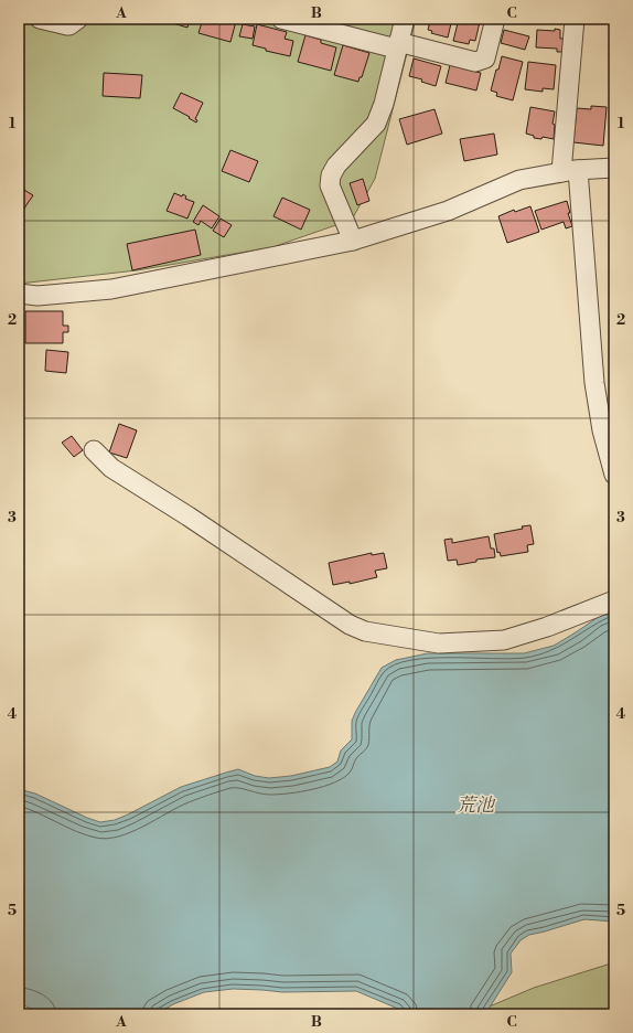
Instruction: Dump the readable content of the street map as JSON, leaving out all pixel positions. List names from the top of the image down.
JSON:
{
  "water": ["荒池"],
  "grid": {
    "columns": ["A", "B", "C"],
    "rows": [
      "1",
      "2",
      "3",
      "4",
      "5"
    ]
  }
}
